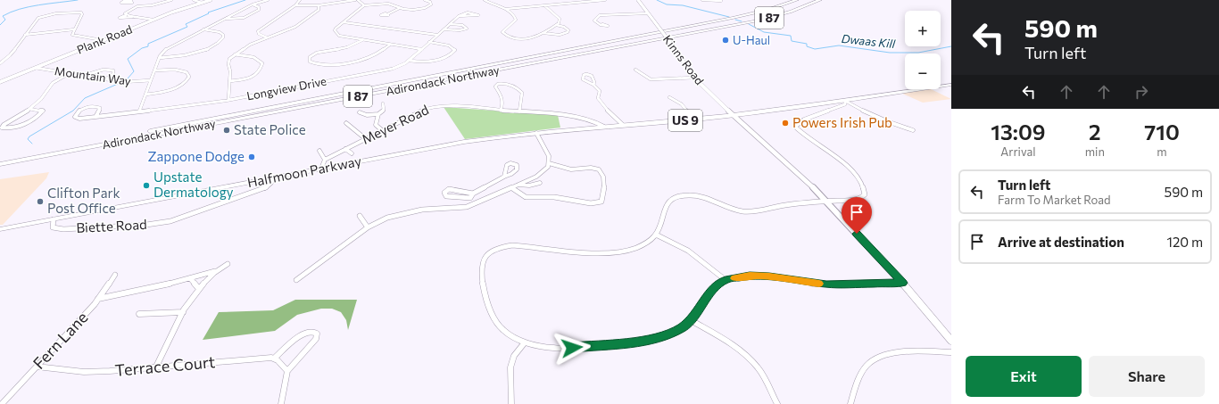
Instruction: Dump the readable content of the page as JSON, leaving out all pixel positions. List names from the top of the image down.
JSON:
{
  "streets": {
    "highway": ["I 87", "Adirondack Northway"],
    "main road": ["US 9", "Halfmoon Parkway"],
    "street": [
      "Plank Road",
      "Kinns Road",
      "Mountain Way",
      "Longview Drive",
      "Meyer Road",
      "Biette Road",
      "Fern Lane",
      "Terrace Court"
    ]
  },
  "crossings": [
    ["Plank Road", "Mountain Way"],
    ["Kinns Road", "US 9"],
    ["US 9", "Meyer Road"],
    ["US 9", "Halfmoon Parkway"],
    ["Halfmoon Parkway", "Biette Road"],
    ["Fern Lane", "Terrace Court"]
  ],
  "water": ["Dwaas Kill"],
  "places": [
    "U-Haul",
    "Powers Irish Pub",
    "State Police",
    "Zappone Dodge",
    "Upstate Dermatology",
    "Clifton Park Post Office"
  ],
  "page": {
    "turn": ["590 m", "Turn left"],
    "map_buttons": ["+", "−"],
    "eta": [
      "13:09",
      "Arrival",
      "2",
      "min",
      "710",
      "m"
    ],
    "list": [
      {
        "name": "Turn left",
        "note": "Farm To Market Road",
        "value": "590 m"
      },
      {
        "name": "Arrive at destination",
        "value": "120 m"
      }
    ],
    "buttons": ["Exit", "Share"]
  }
}
